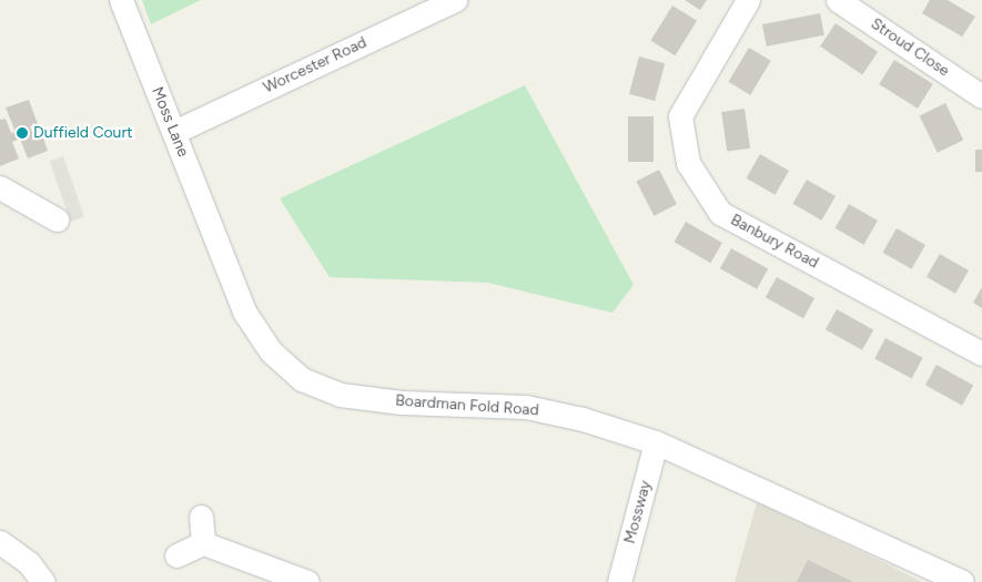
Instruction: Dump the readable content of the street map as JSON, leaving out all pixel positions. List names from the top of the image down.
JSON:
{
  "streets": {
    "street": [
      "Stroud Close",
      "Worcester Road",
      "Moss Lane",
      "Banbury Road",
      "Boardman Fold Road",
      "Mossway"
    ]
  },
  "crossings": [
    ["Worcester Road", "Moss Lane"],
    ["Moss Lane", "Boardman Fold Road"],
    ["Boardman Fold Road", "Mossway"]
  ],
  "places": ["Duffield Court"]
}
